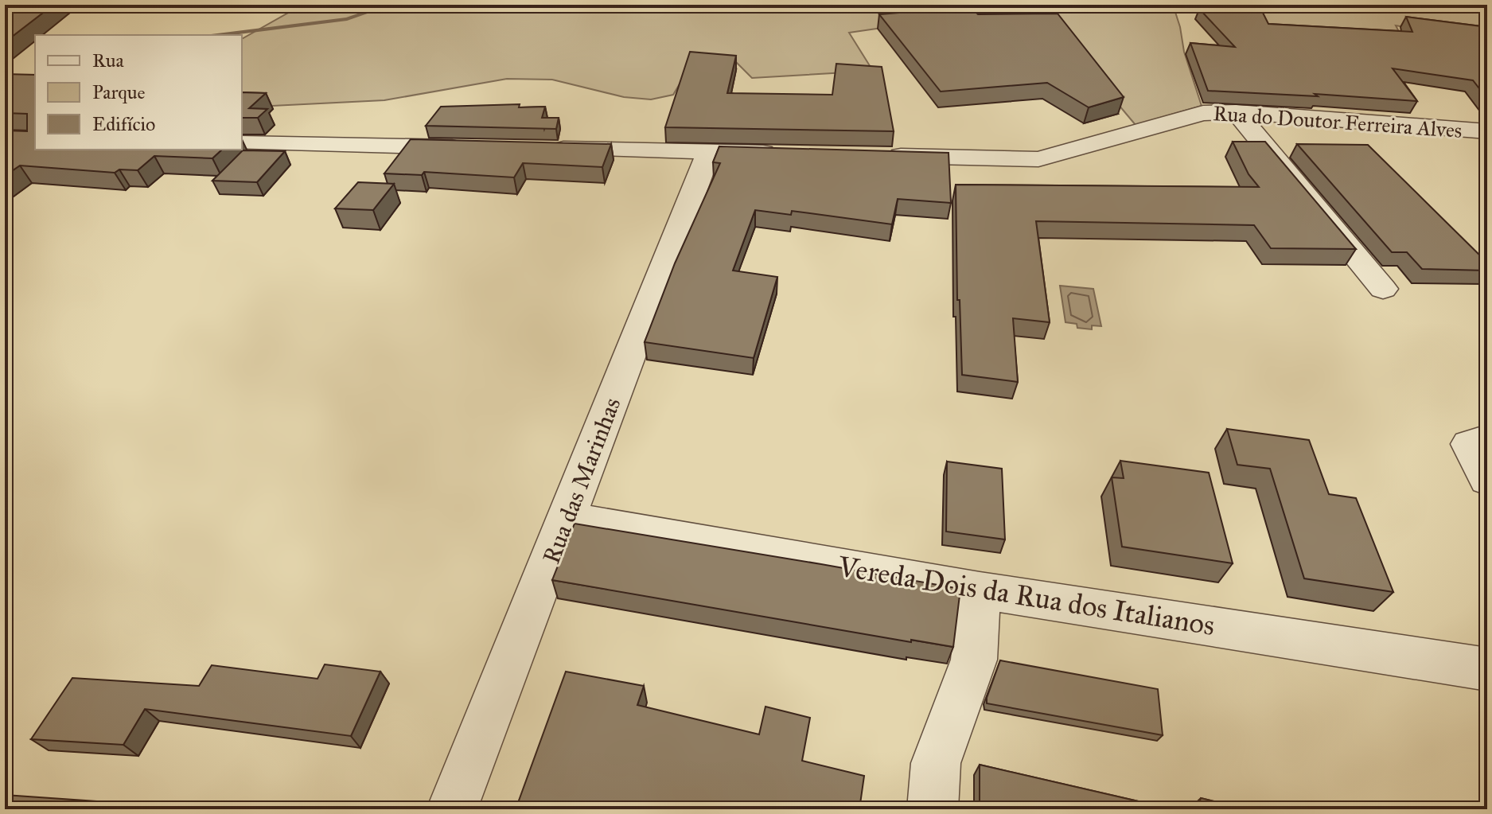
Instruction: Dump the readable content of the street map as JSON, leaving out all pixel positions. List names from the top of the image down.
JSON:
{
  "streets": {
    "street": ["Rua do Doutor Ferreira Alves", "Rua das Marinhas", "Vereda Dois da Rua dos Italianos"]
  },
  "crossings": [
    ["Rua das Marinhas", "Vereda Dois da Rua dos Italianos"]
  ],
  "legend": ["Rua", "Parque", "Edifício"]
}
